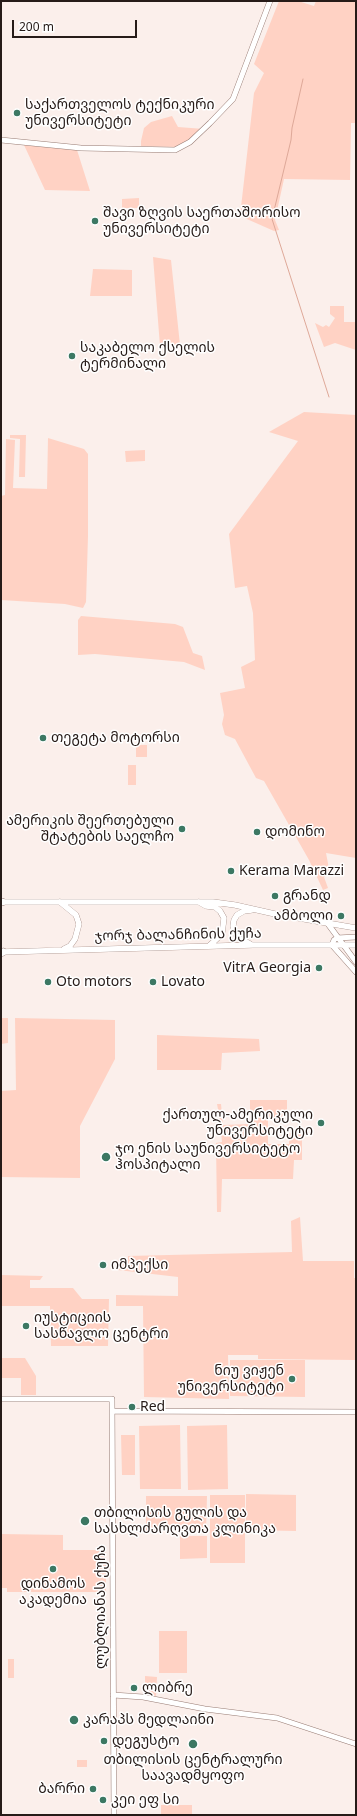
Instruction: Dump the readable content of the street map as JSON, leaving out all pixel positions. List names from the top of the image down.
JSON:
{
  "streets": {
    "main road": ["ჯორჯ ბალანჩინის ქუჩა"],
    "street": ["ლუბლიანას ქუჩა"]
  },
  "places": [
    "საქართველოს ტექნიკური უნივერსიტეტი",
    "შავი ზღვის საერთაშორისო უნივერსიტეტი",
    "საკაბელო ქსელის ტერმინალი",
    "თეგეტა მოტორსი",
    "ამერიკის შეერთებული შტატების საელჩო",
    "დომინო",
    "Kerama Marazzi",
    "გრანდ",
    "ამბოლი",
    "VitrA Georgia",
    "Oto motors",
    "Lovato",
    "ქართულ-ამერიკული უნივერსიტეტი",
    "ჯო ენის საუნივერსიტეტო ჰოსპიტალი",
    "იმპექსი",
    "იუსტიციის სასწავლო ცენტრი",
    "ნიუ ვიჟენ უნივერსიტეტი",
    "Red",
    "თბილისის გულის და სასხლძარღვთა კლინიკა",
    "დინამოს აკადემია",
    "ლიბრე",
    "კარაპს მედლაინი",
    "დეგუსტო",
    "თბილისის ცენტრალური საავადმყოფო",
    "ბარრი",
    "კეი ეფ სი"
  ],
  "scale_bar": "200 m"
}
